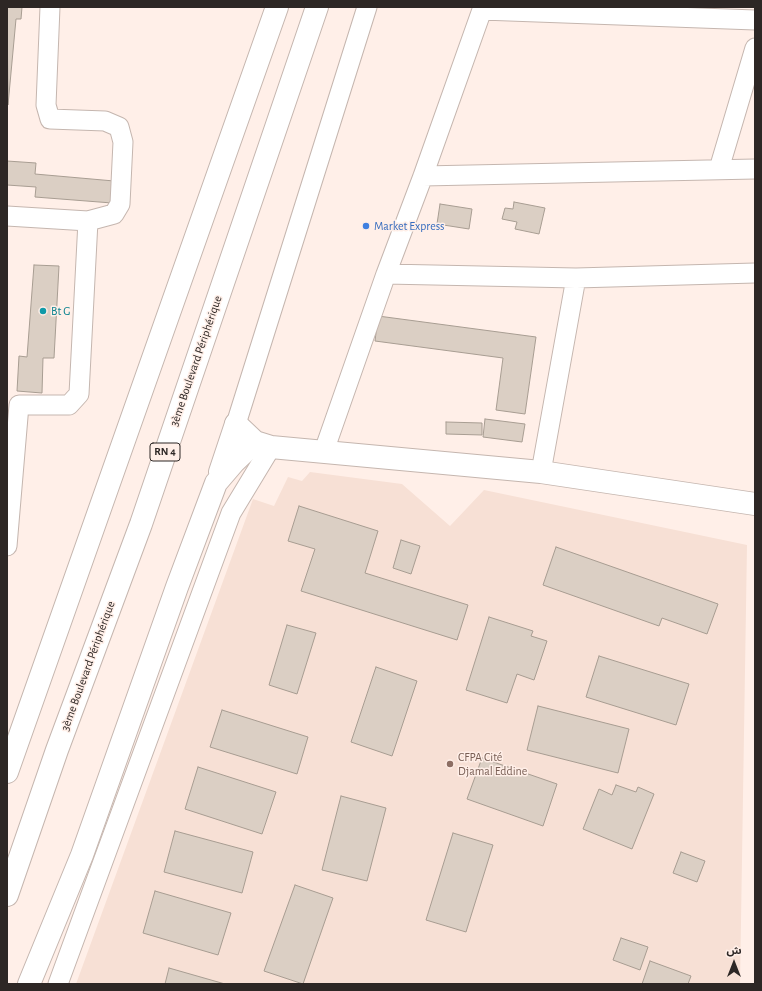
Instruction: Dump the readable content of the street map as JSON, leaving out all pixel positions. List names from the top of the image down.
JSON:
{
  "streets": {
    "main road": ["3ème Boulevard Périphérique", "RN 4"]
  },
  "places": ["Market Express", "Bt G", "CFPA Cité Djamal Eddine"],
  "north": "top"
}
